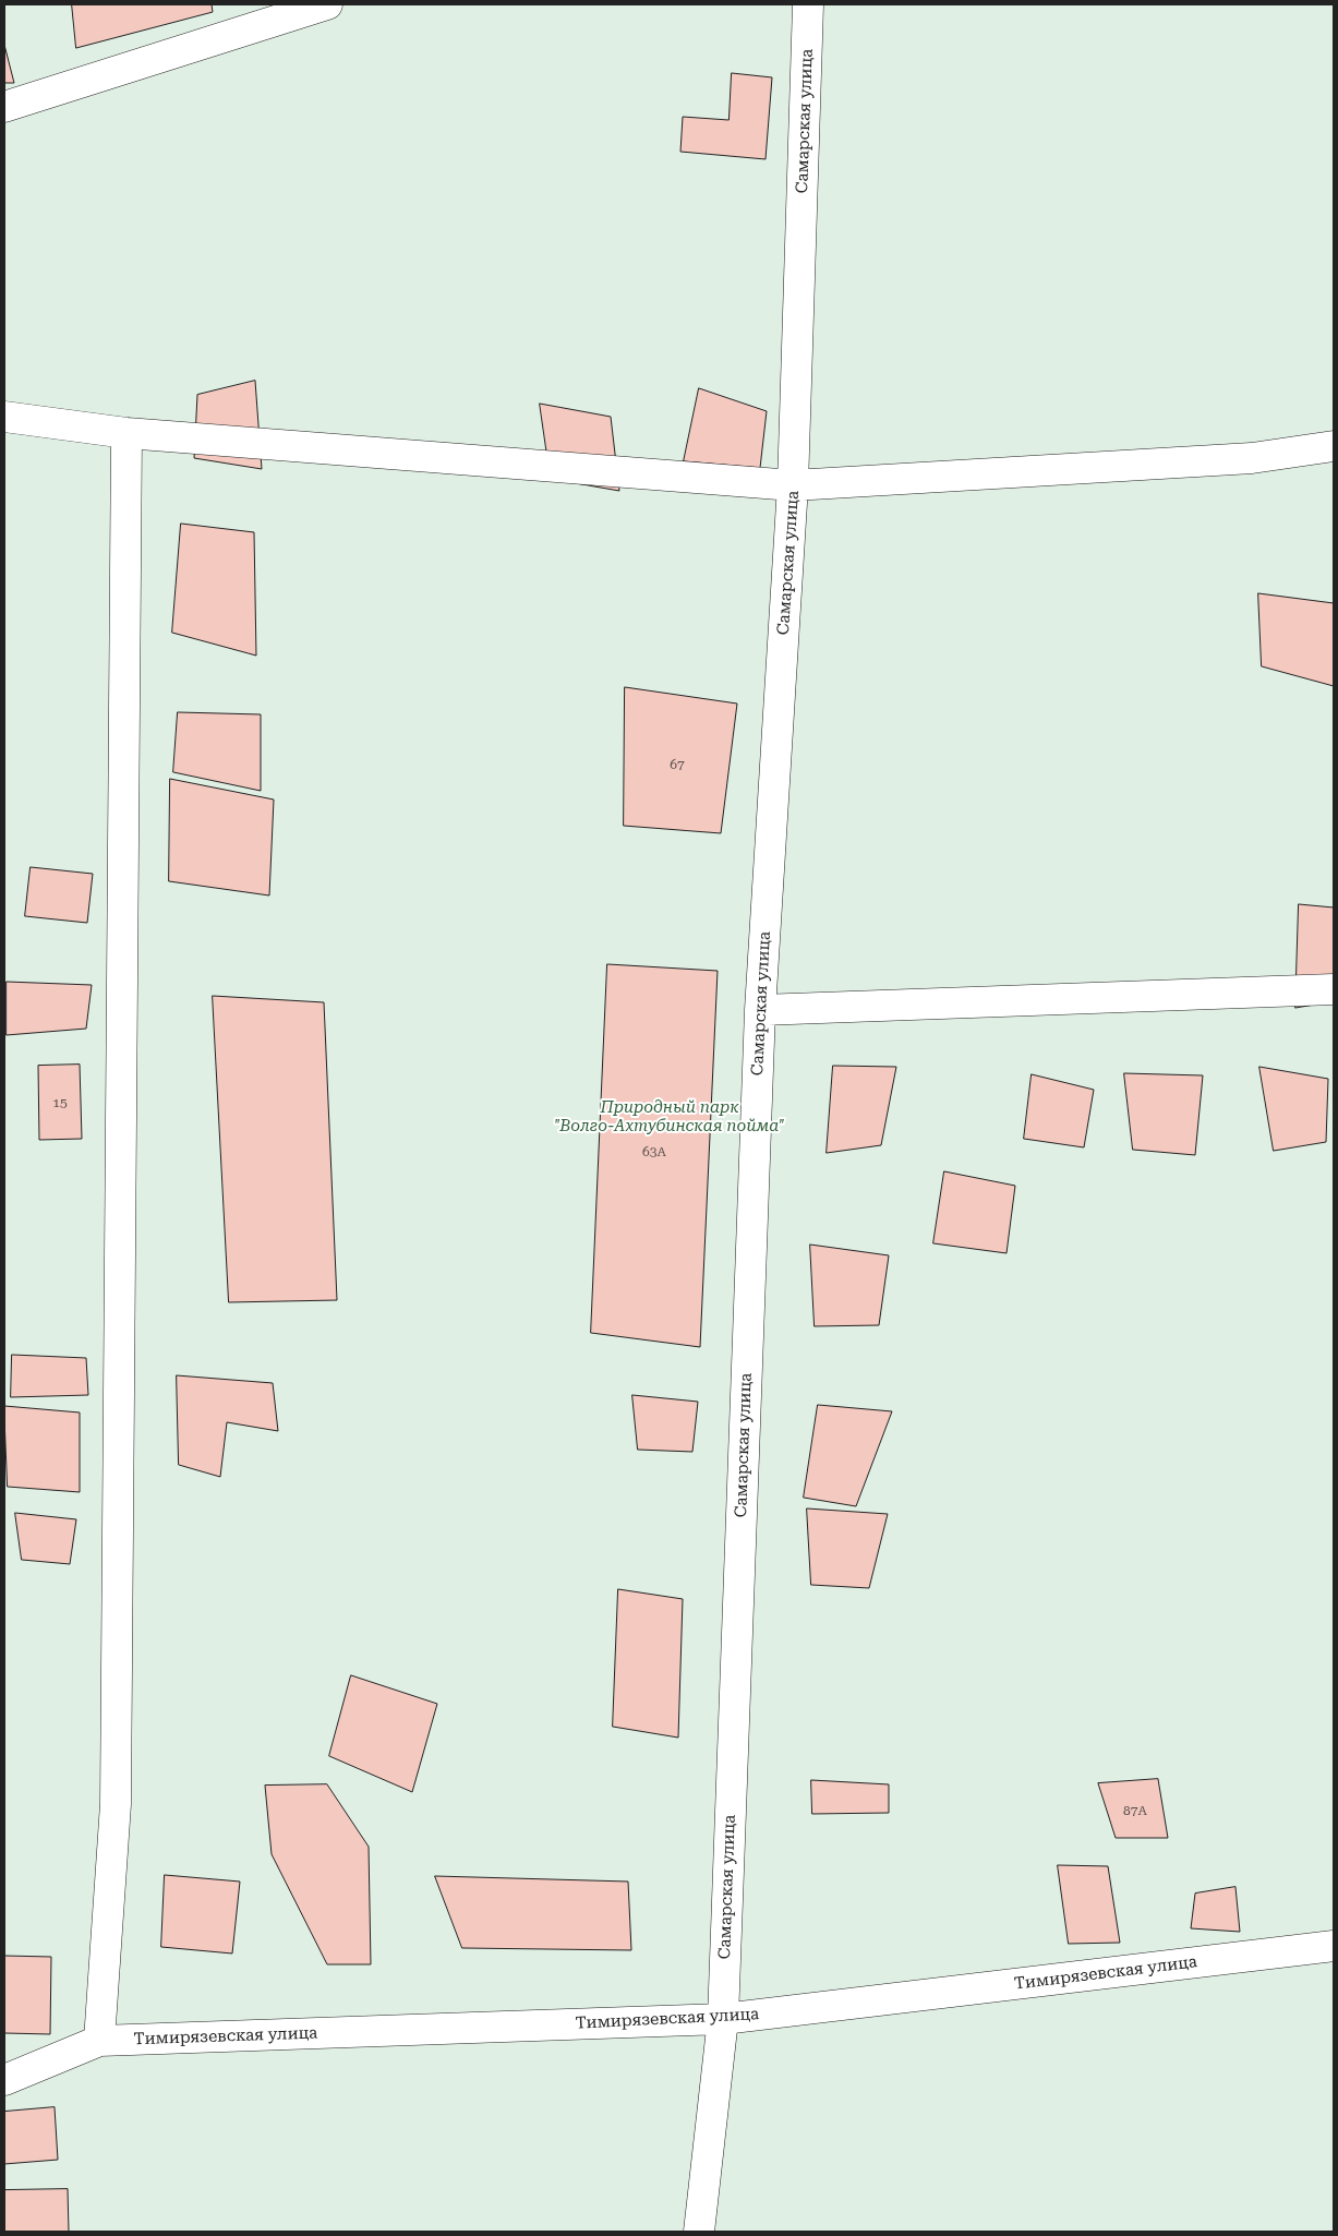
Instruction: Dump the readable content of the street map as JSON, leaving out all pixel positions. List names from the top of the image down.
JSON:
{
  "streets": {
    "street": ["Самарская улица", "Тимирязевская улица"]
  },
  "crossings": [
    ["Самарская улица", "Тимирязевская улица"]
  ],
  "parks": ["Природный парк \"Волго-Ахтубинская пойма\""],
  "house_numbers": [
    "67",
    "15",
    "63А",
    "87А"
  ]
}
